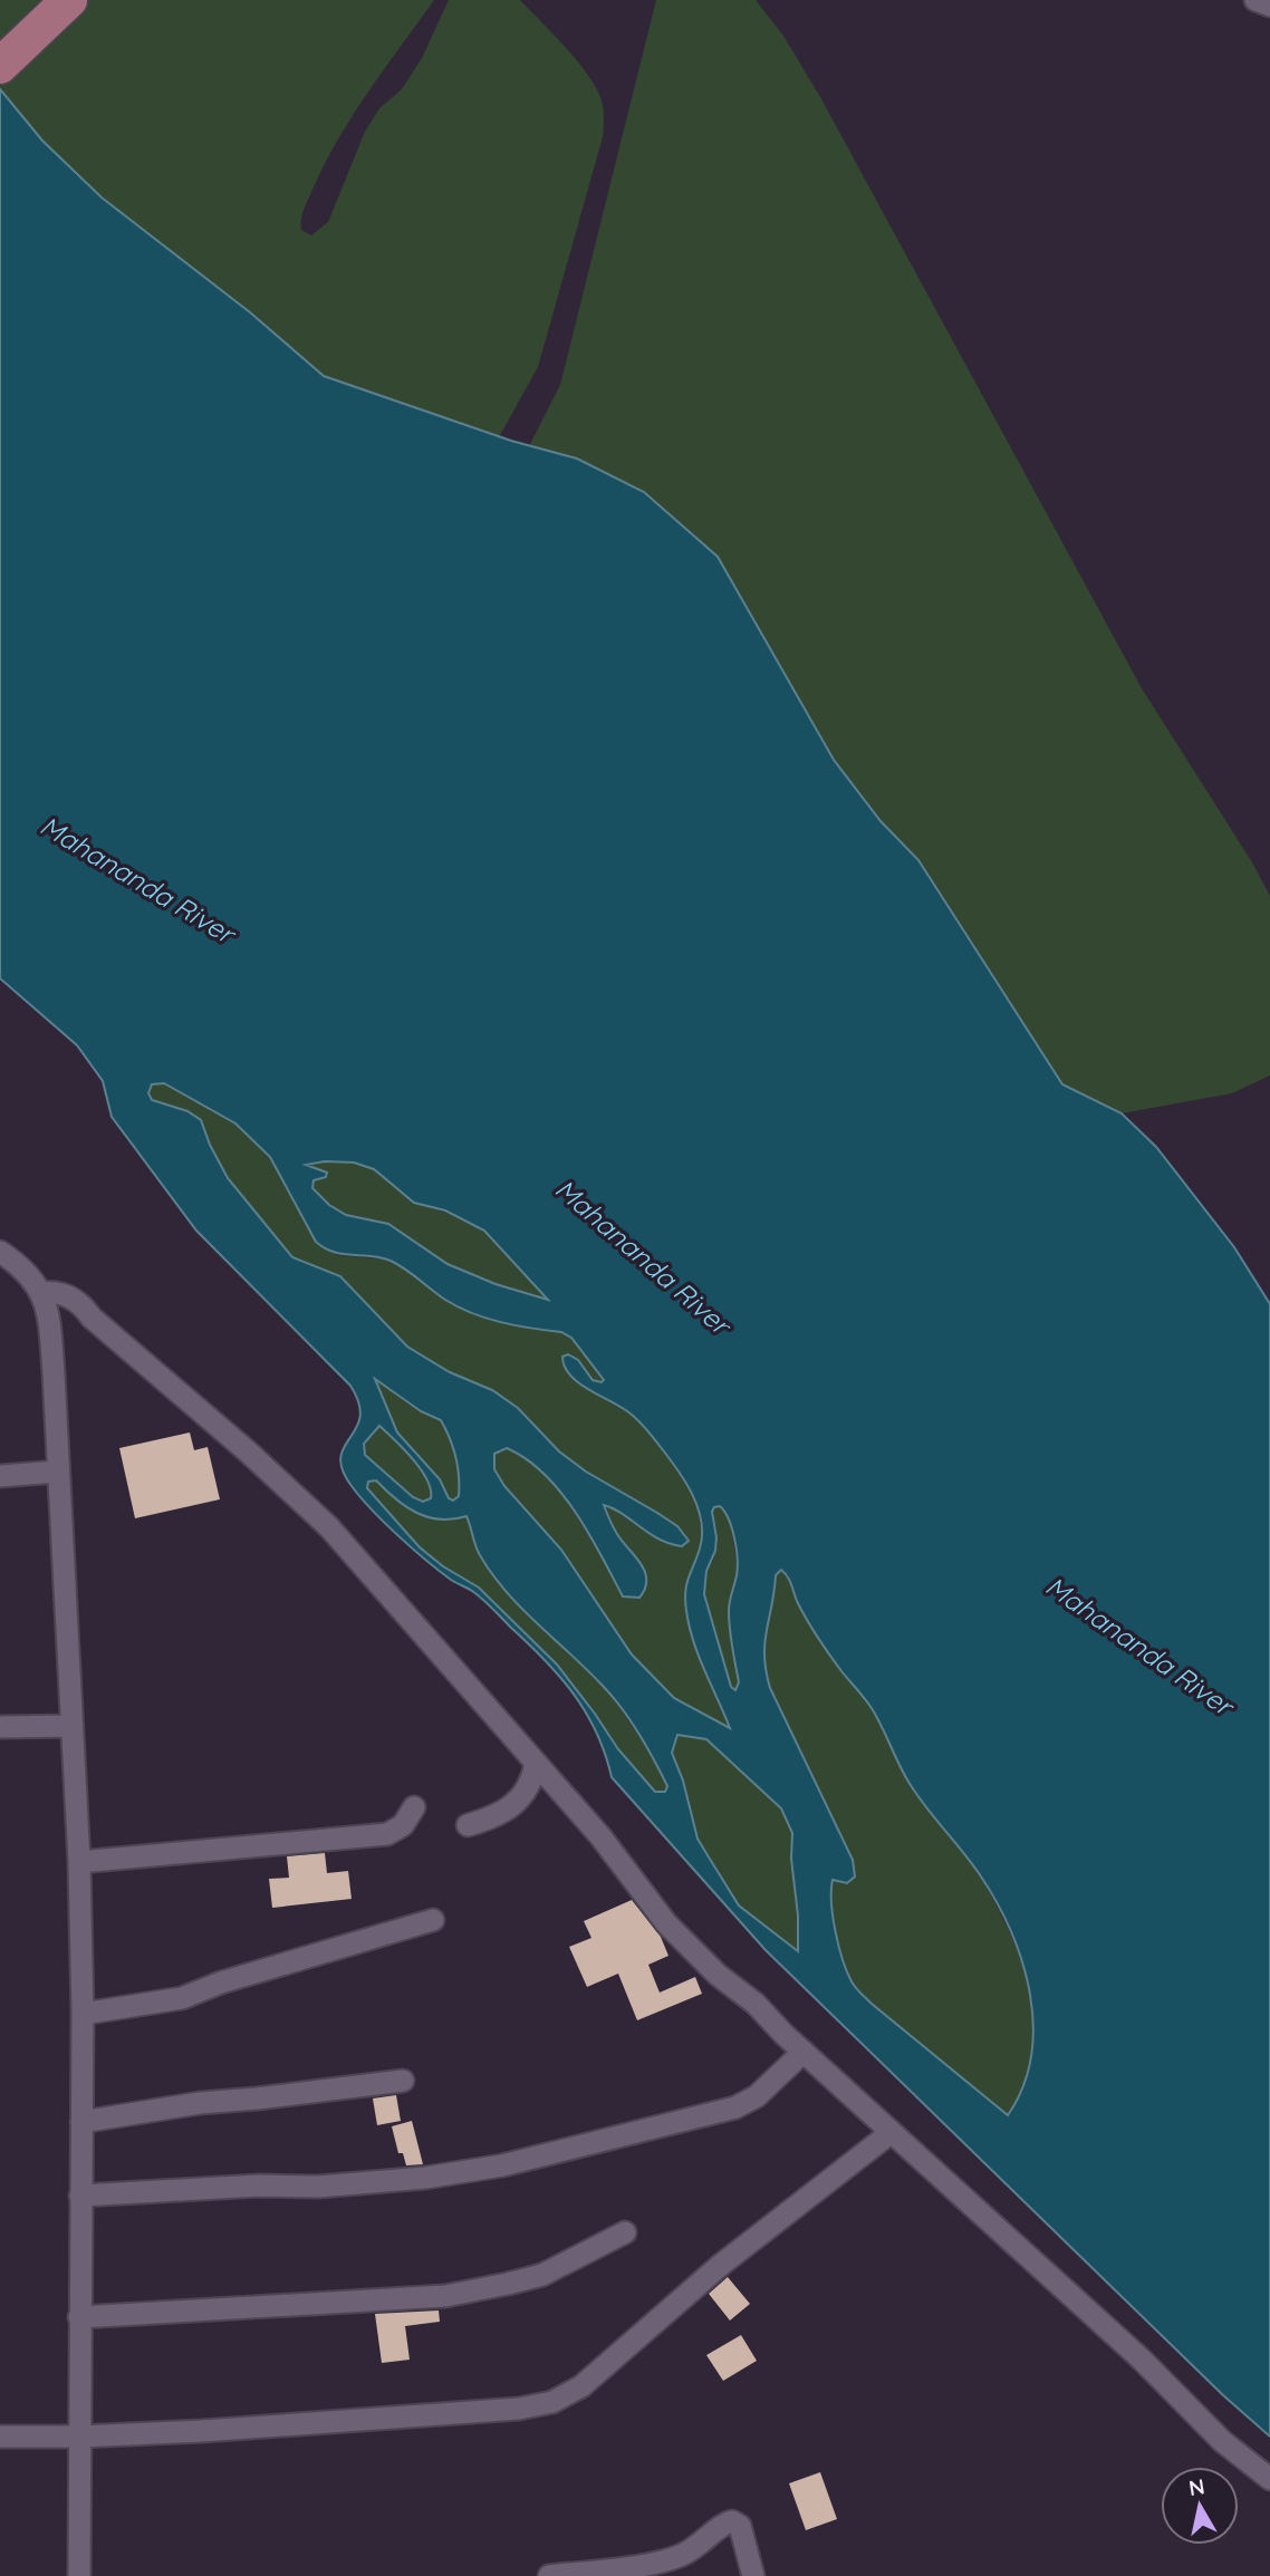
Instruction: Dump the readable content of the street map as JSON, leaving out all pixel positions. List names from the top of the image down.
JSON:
{
  "water": ["Mahananda River"],
  "north": "top"
}
